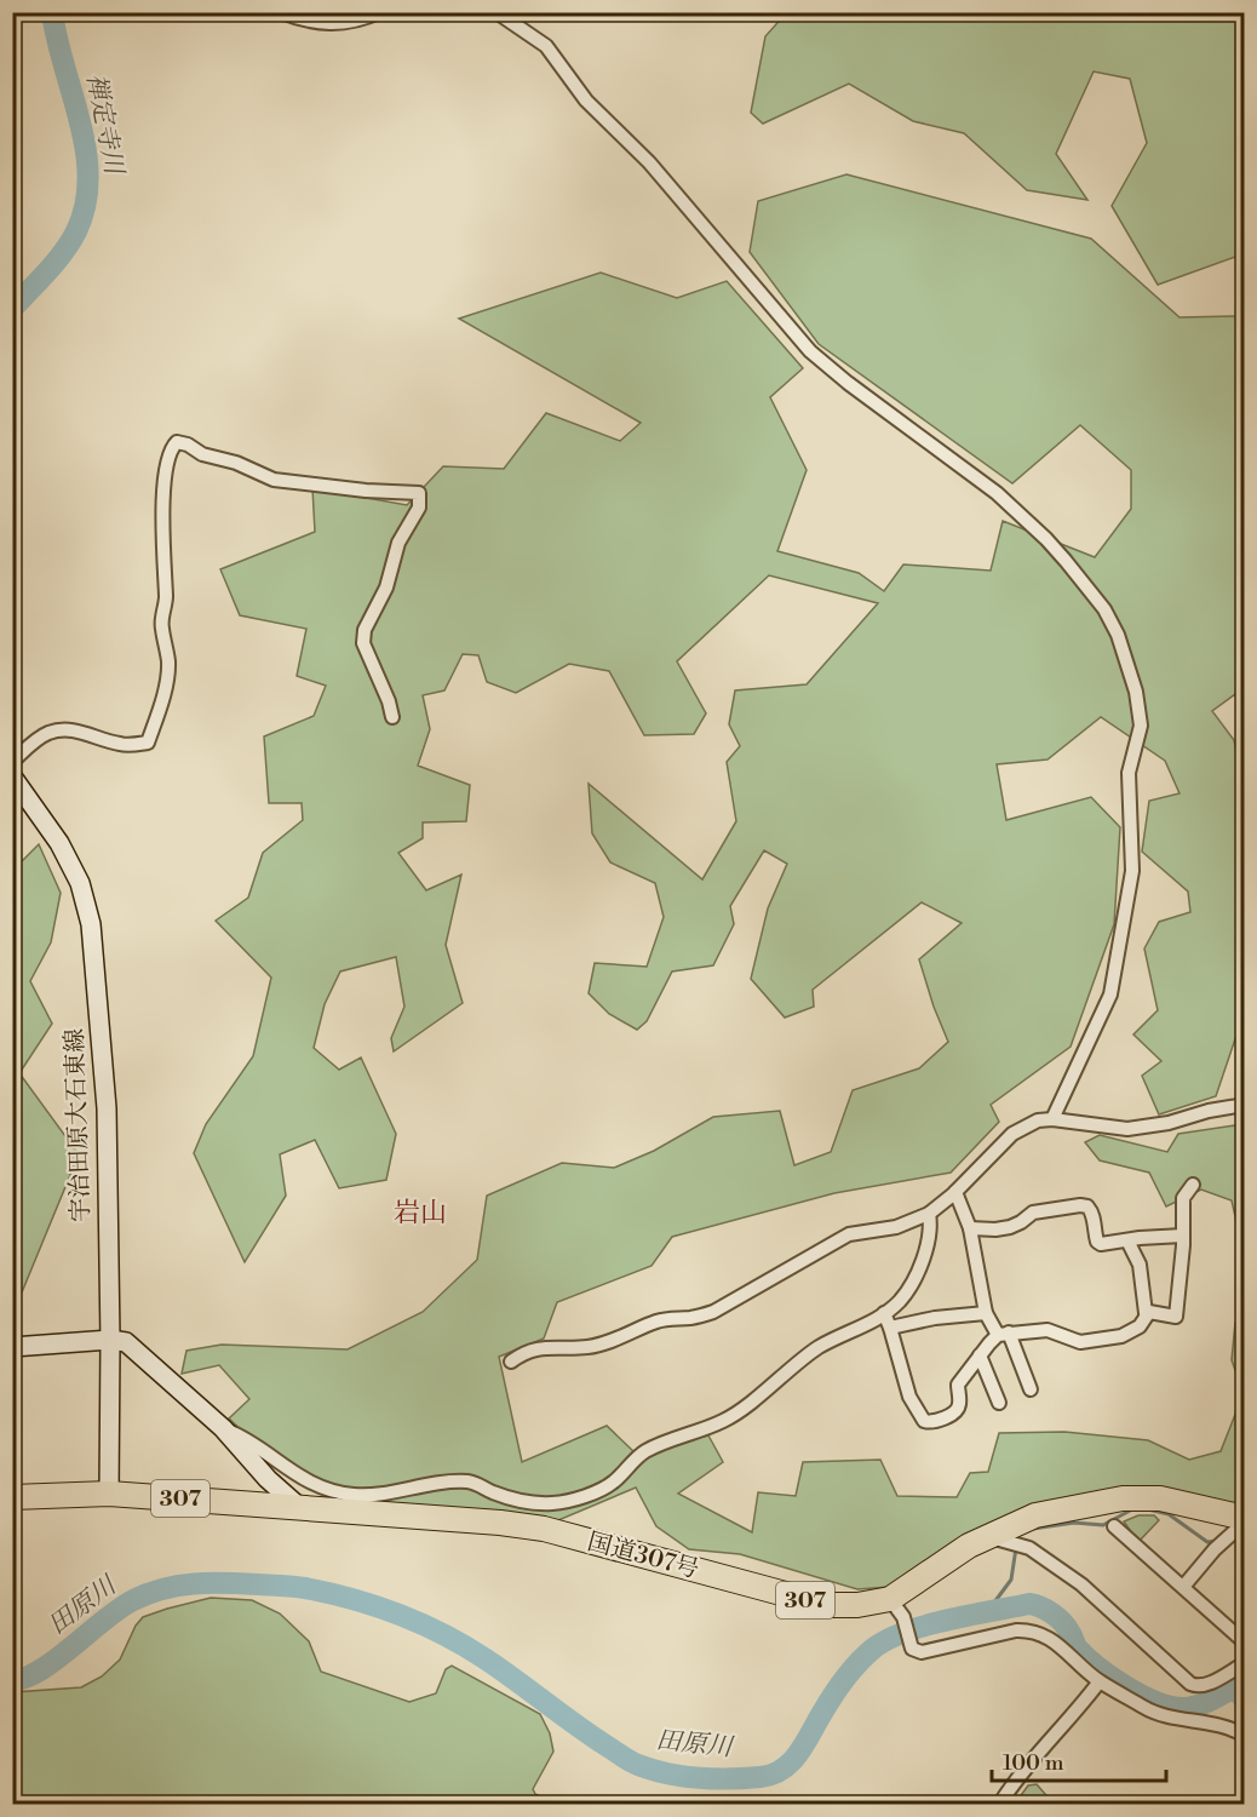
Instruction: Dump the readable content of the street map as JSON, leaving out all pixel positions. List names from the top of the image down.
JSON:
{
  "streets": {
    "highway": ["307", "国道307号"],
    "main road": ["宇治田原大石東線"]
  },
  "crossings": [
    ["宇治田原大石東線", "国道307号"]
  ],
  "districts": ["岩山"],
  "water": ["禅定寺川", "田原川"],
  "scale_bar": "100 m"
}
